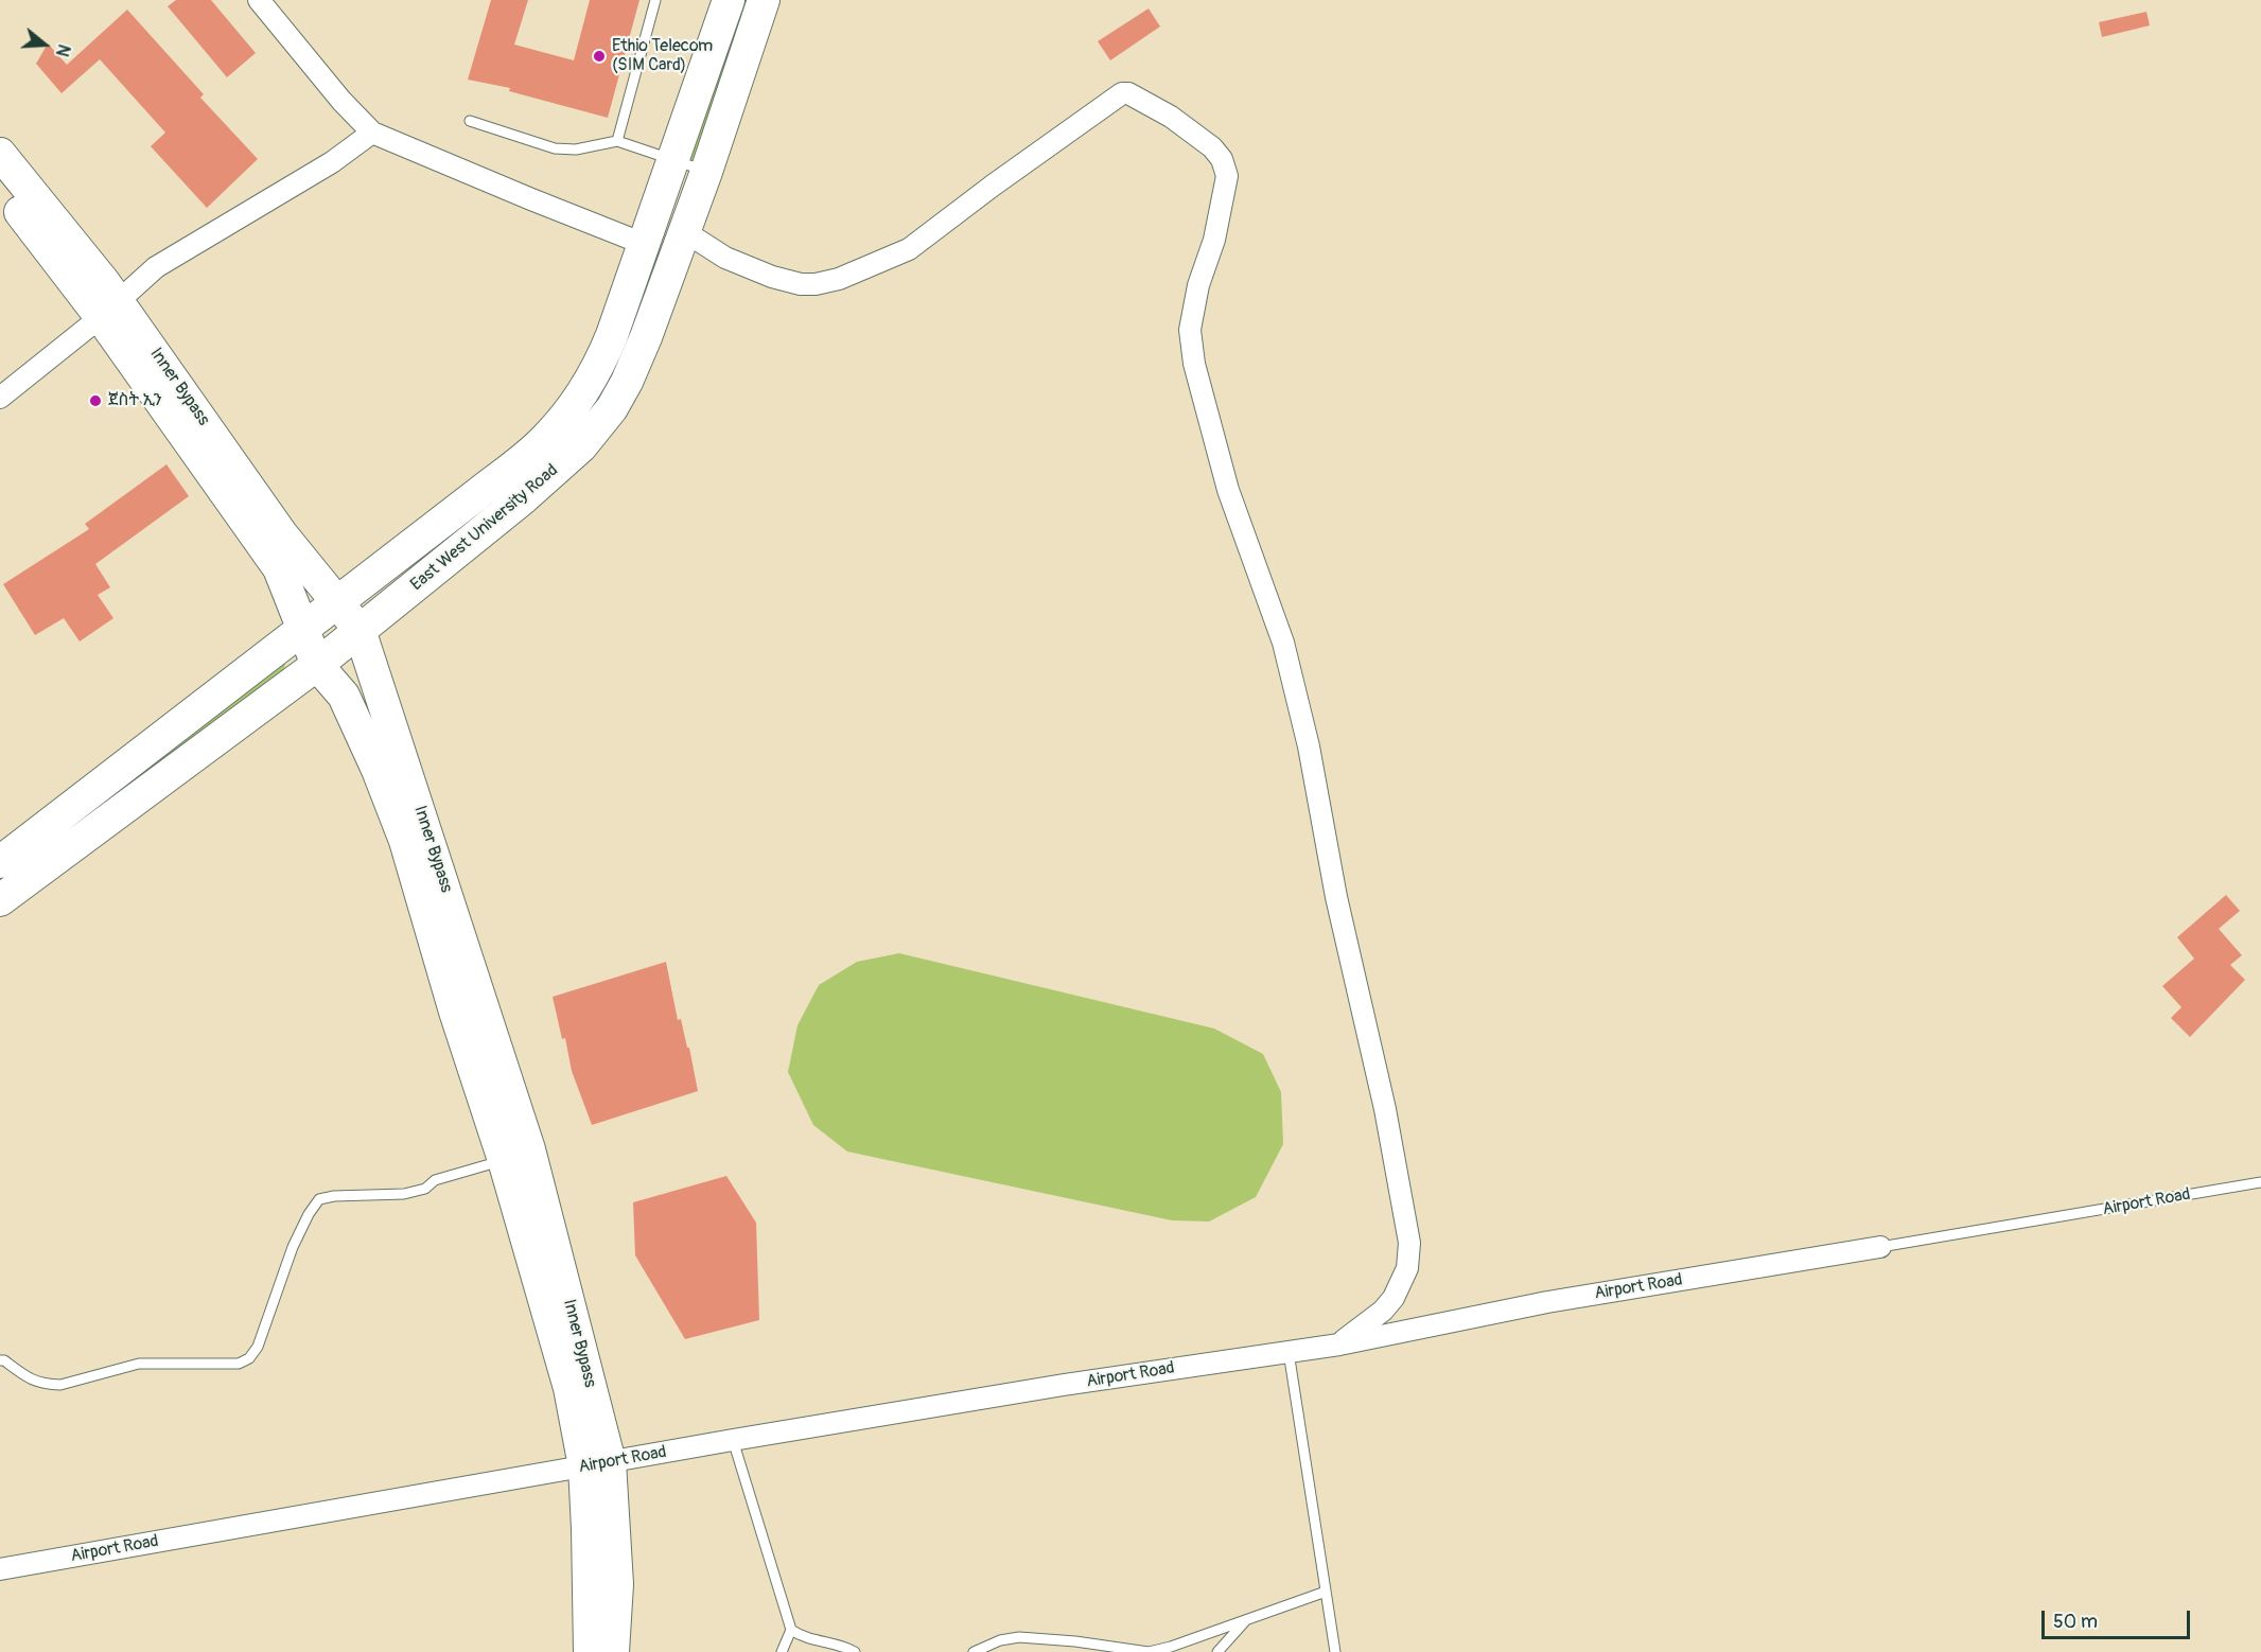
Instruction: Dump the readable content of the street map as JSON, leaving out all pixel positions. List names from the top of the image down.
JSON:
{
  "streets": {
    "main road": ["Inner Bypass", "East West University Road"],
    "street": ["Airport Road"]
  },
  "crossings": [
    ["Inner Bypass", "East West University Road"],
    ["Inner Bypass", "Airport Road"]
  ],
  "places": ["Ethio Telecom (SIM Card)", "ጀስት ኢን"],
  "scale_bar": "50 m",
  "north": "right"
}
